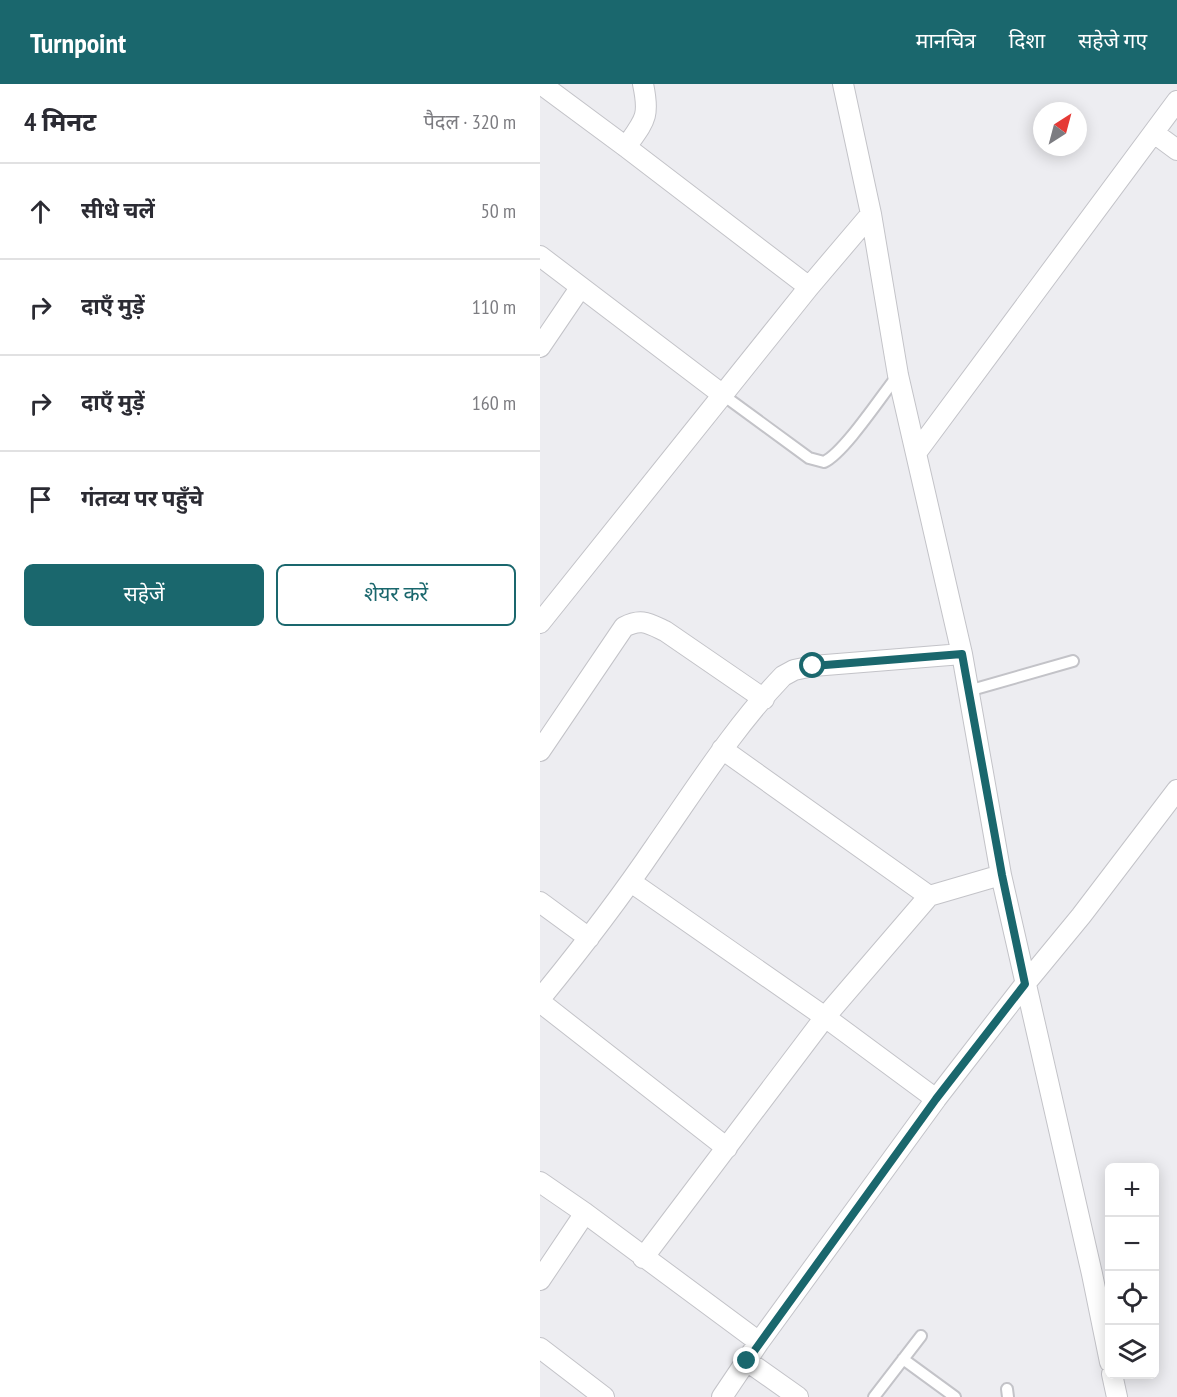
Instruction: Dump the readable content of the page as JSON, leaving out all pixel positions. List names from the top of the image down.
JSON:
{
  "north": "top right",
  "page": {
    "header": "Turnpoint",
    "nav": ["मानचित्र", "दिशा", "सहेजे गए"],
    "heading": ["4 मिनट", "पैदल · 320 m"],
    "list": [
      ["सीधे चलें", "50 m"],
      ["दाएँ मुड़ें", "110 m"],
      ["दाएँ मुड़ें", "160 m"],
      "गंतव्य पर पहुँचे"
    ],
    "buttons": ["सहेजें", "शेयर करें"],
    "map_buttons": ["+", "−"]
  }
}
